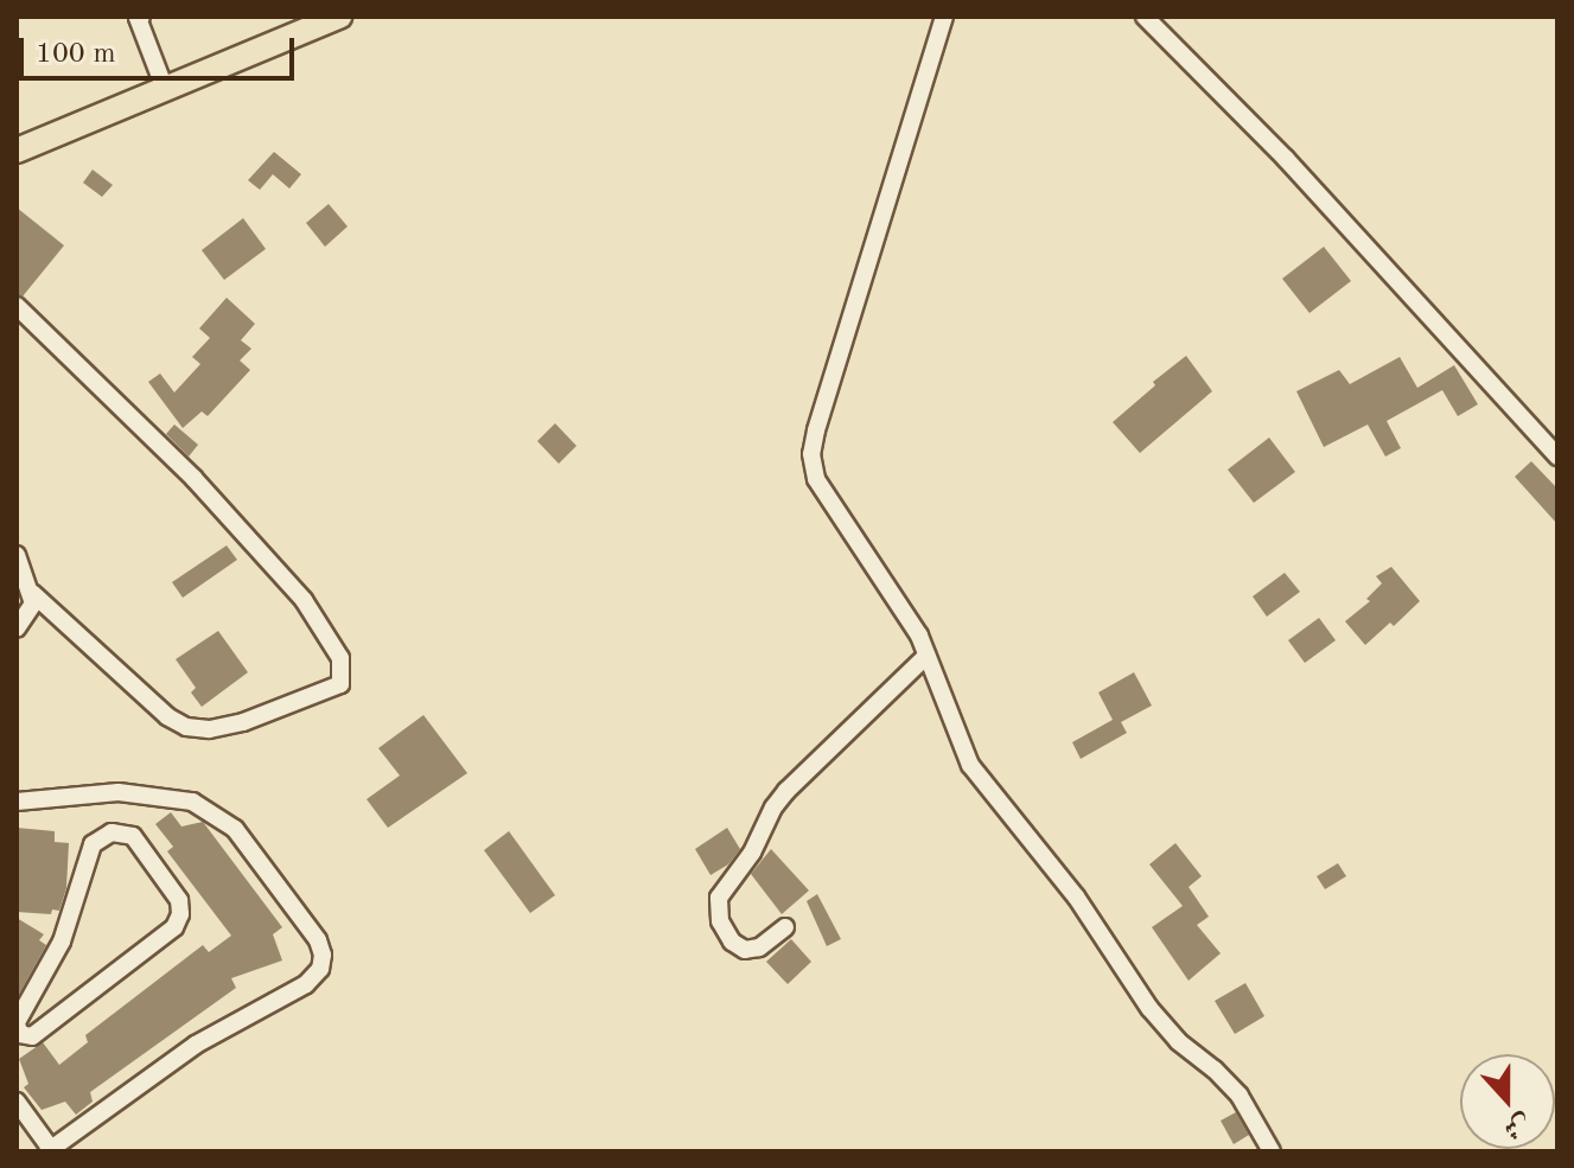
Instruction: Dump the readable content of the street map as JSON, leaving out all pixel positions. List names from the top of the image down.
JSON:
{
  "scale_bar": "100 m",
  "north": "bottom"
}
